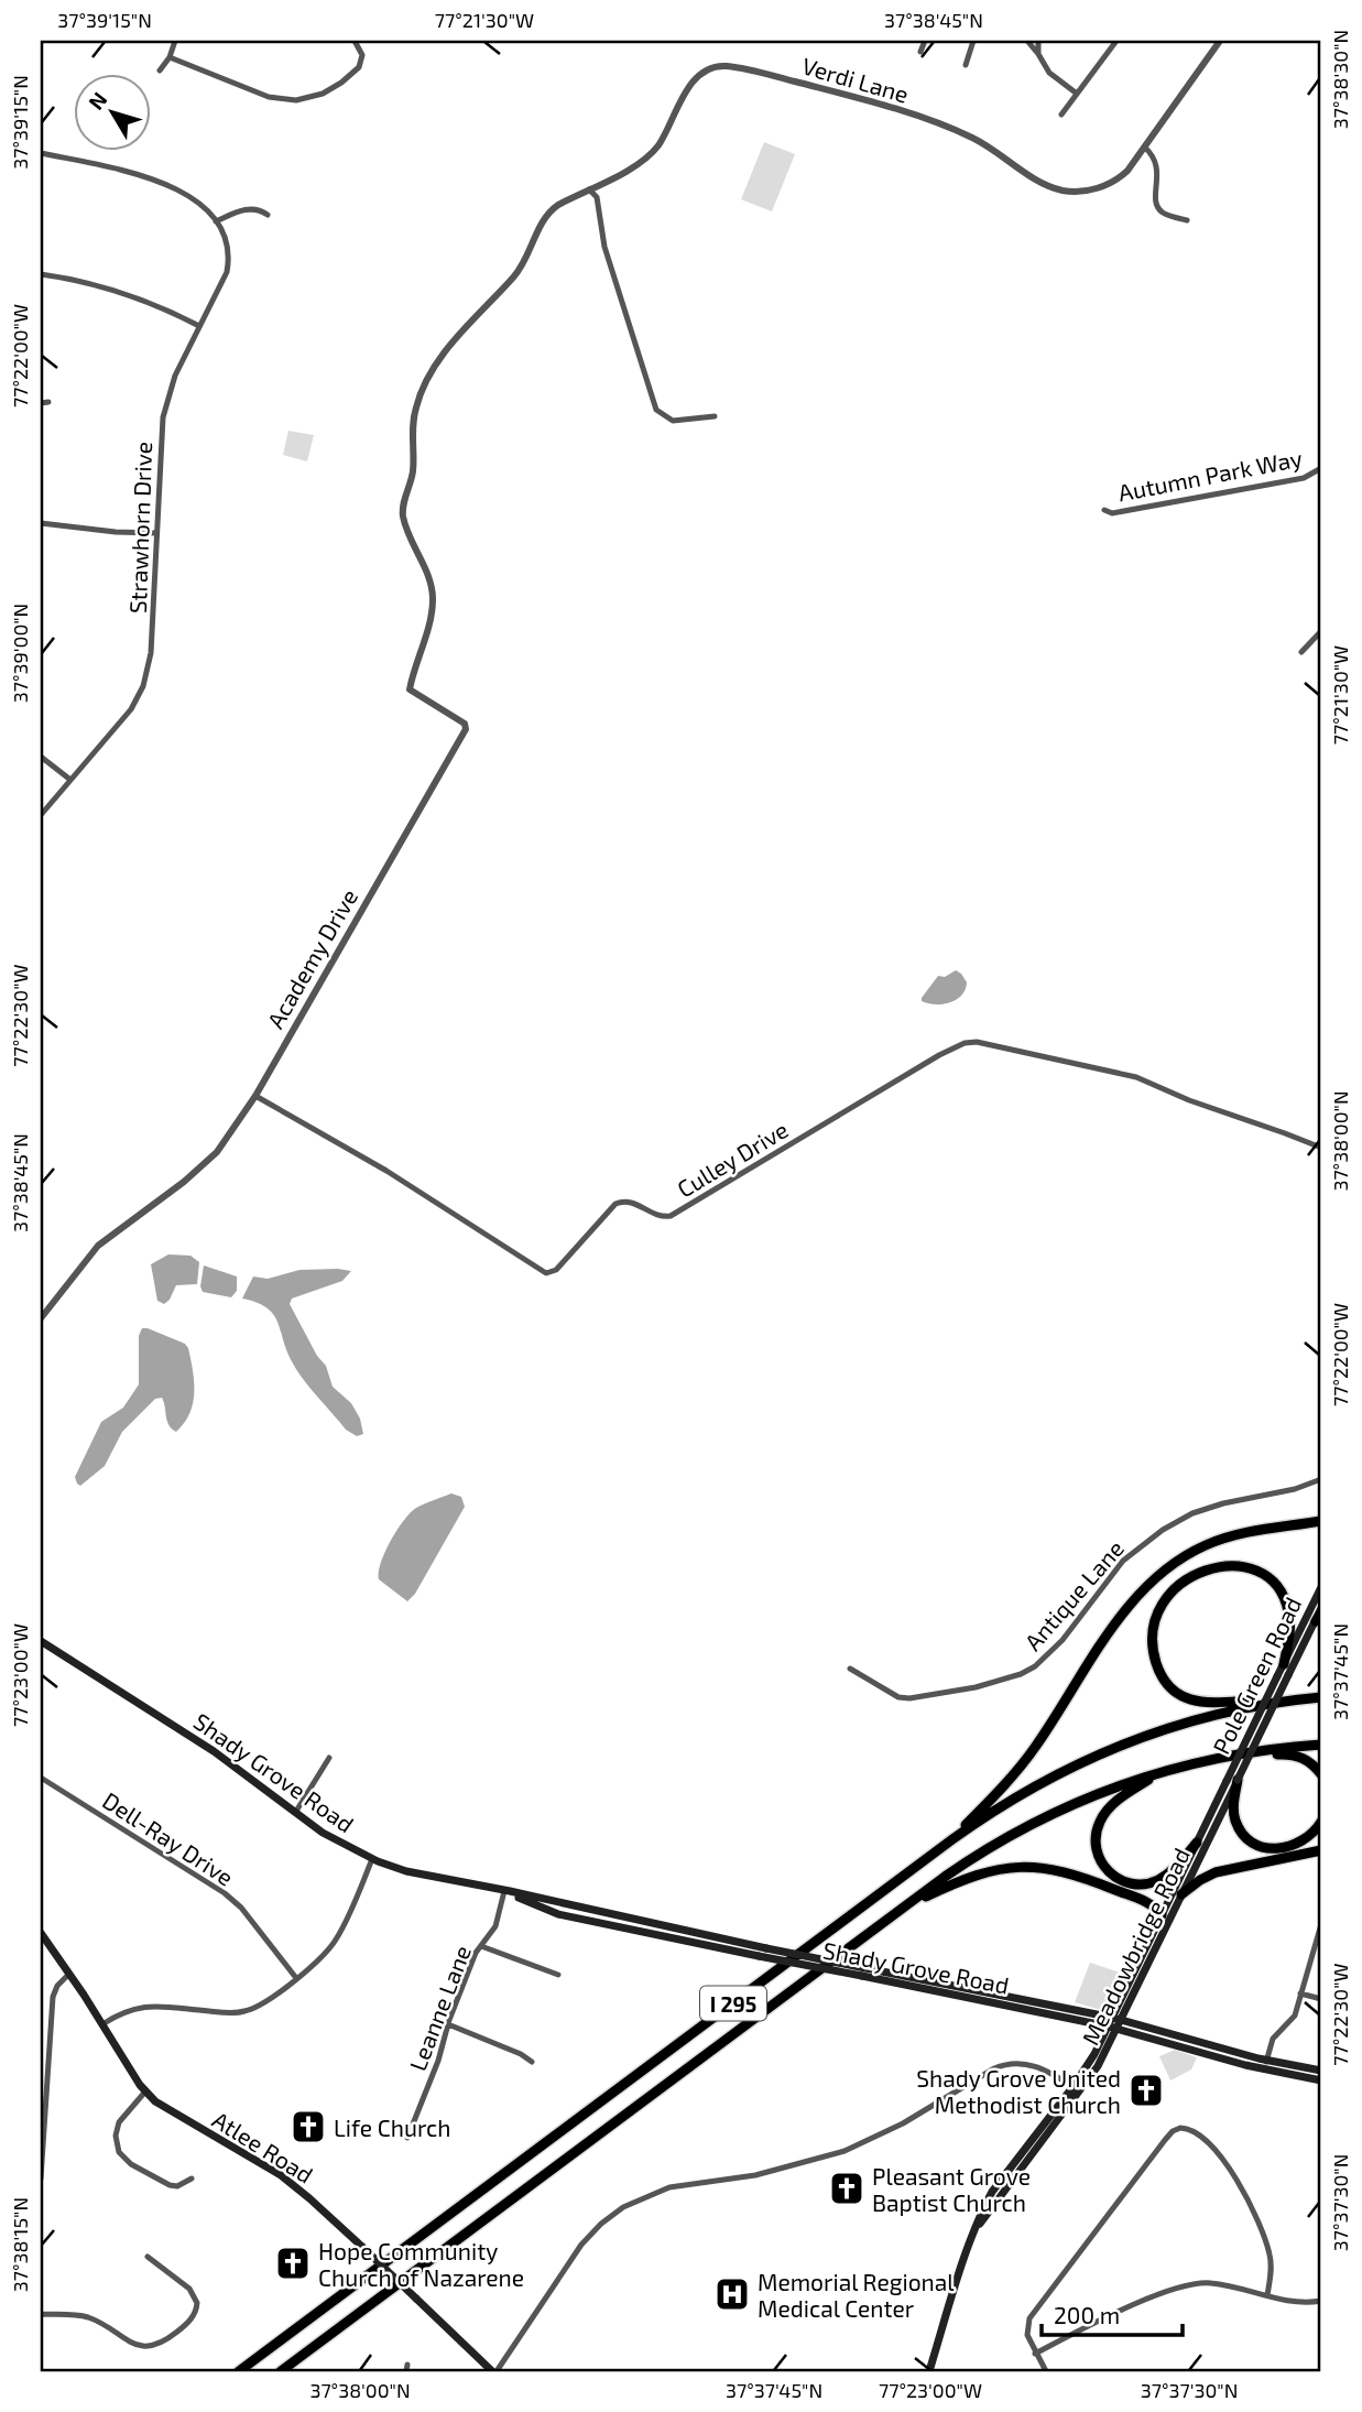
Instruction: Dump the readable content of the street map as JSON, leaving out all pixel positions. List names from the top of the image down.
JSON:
{
  "streets": {
    "highway": ["I 295"],
    "main road": [
      "Pole Green Road",
      "Shady Grove Road",
      "Meadowbridge Road",
      "Atlee Road"
    ],
    "street": [
      "Verdi Lane",
      "Autumn Park Way",
      "Strawhorn Drive",
      "Academy Drive",
      "Culley Drive",
      "Antique Lane",
      "Dell-Ray Drive",
      "Leanne Lane"
    ]
  },
  "crossings": [
    ["Verdi Lane", "Academy Drive"],
    ["Academy Drive", "Culley Drive"],
    ["Pole Green Road", "Meadowbridge Road"],
    ["Shady Grove Road", "Meadowbridge Road"],
    ["Shady Grove Road", "Leanne Lane"]
  ],
  "places": {
    "church": [
      "Shady Grove United Methodist Church",
      "Life Church",
      "Pleasant Grove Baptist Church",
      "Hope Community Church of Nazarene"
    ],
    "hospital": ["Memorial Regional Medical Center"]
  },
  "scale_bar": "200 m",
  "north": "top left",
  "coordinates": [
    "37°39'15\"N",
    "77°21'30\"W",
    "37°38'45\"N",
    "37°38'30\"N",
    "77°22'00\"W",
    "37°39'00\"N",
    "77°22'30\"W",
    "37°38'00\"N",
    "37°37'45\"N",
    "77°23'00\"W",
    "37°37'30\"N",
    "37°38'15\"N"
  ]
}
